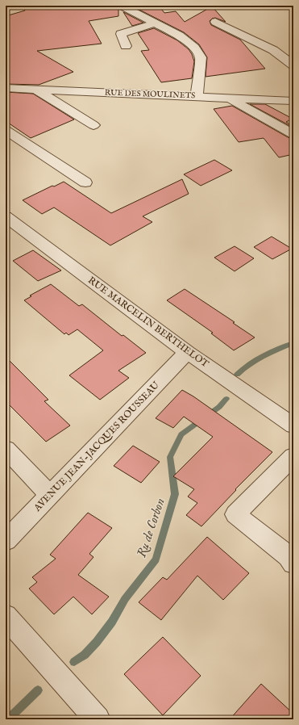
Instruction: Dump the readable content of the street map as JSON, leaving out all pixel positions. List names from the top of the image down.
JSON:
{
  "streets": {
    "street": ["RUE DES MOULINETS", "RUE MARCELIN BERTHELOT", "AVENUE JEAN-JACQUES ROUSSEAU"]
  },
  "crossings": [
    ["RUE MARCELIN BERTHELOT", "AVENUE JEAN-JACQUES ROUSSEAU"]
  ],
  "water": ["Ru de Corbon"]
}
